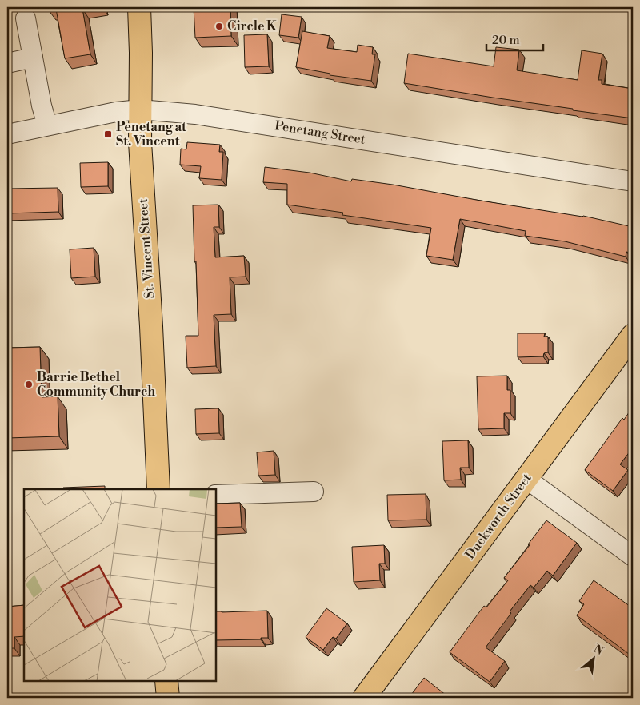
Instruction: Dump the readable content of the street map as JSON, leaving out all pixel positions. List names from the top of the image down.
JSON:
{
  "streets": {
    "main road": ["St. Vincent Street", "Duckworth Street"],
    "street": ["Penetang Street"]
  },
  "crossings": [
    ["Penetang Street", "St. Vincent Street"]
  ],
  "places": {
    "other": ["Circle K", "Barrie Bethel Community Church"],
    "transit": ["Penetang at St. Vincent"]
  },
  "scale_bar": "20 m",
  "north": "top right"
}
